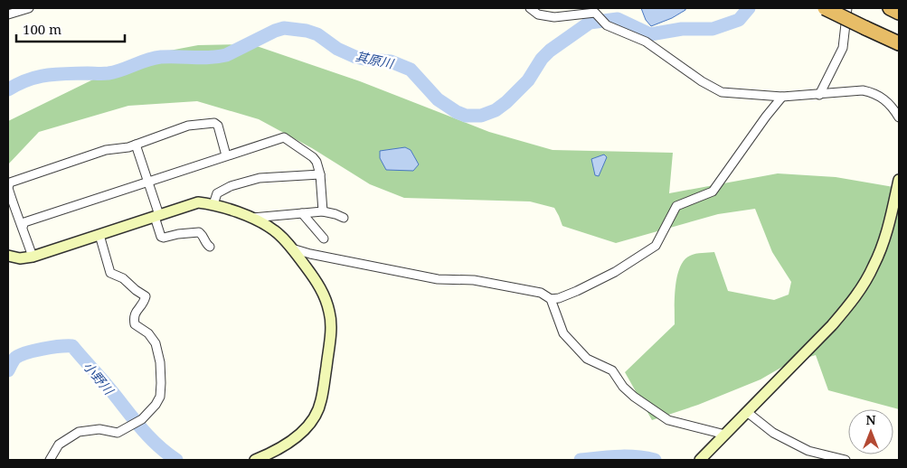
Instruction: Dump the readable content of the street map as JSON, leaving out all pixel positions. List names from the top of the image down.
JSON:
{
  "water": ["其原川", "小野川"],
  "scale_bar": "100 m",
  "north": "top"
}
